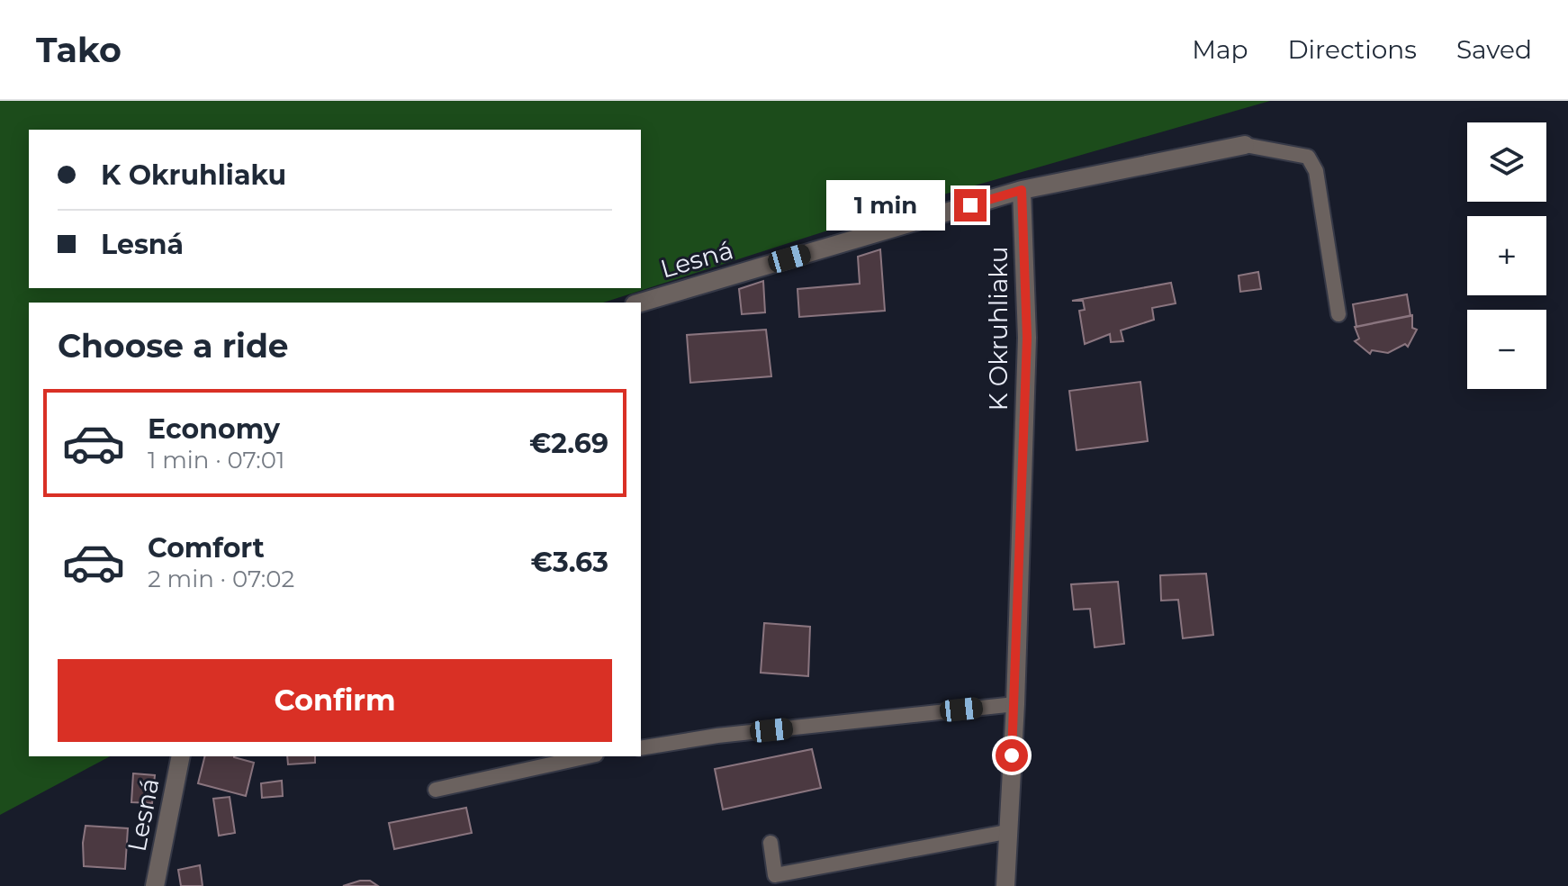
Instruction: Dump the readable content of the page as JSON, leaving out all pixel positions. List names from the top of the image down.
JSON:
{
  "streets": {
    "street": ["Lesná", "K Okruhliaku"]
  },
  "crossings": [
    ["Lesná", "K Okruhliaku"]
  ],
  "page": {
    "header": "Tako",
    "nav": ["Map", "Directions", "Saved"],
    "map_buttons": ["+", "−"],
    "banner": ["K Okruhliaku", "Lesná"],
    "bubble": "1 min",
    "heading": "Choose a ride",
    "list": [
      {
        "name": "Economy",
        "note": "1 min · 07:01",
        "value": "€2.69"
      },
      {
        "name": "Comfort",
        "note": "2 min · 07:02",
        "value": "€3.63"
      }
    ],
    "buttons": "Confirm"
  }
}
